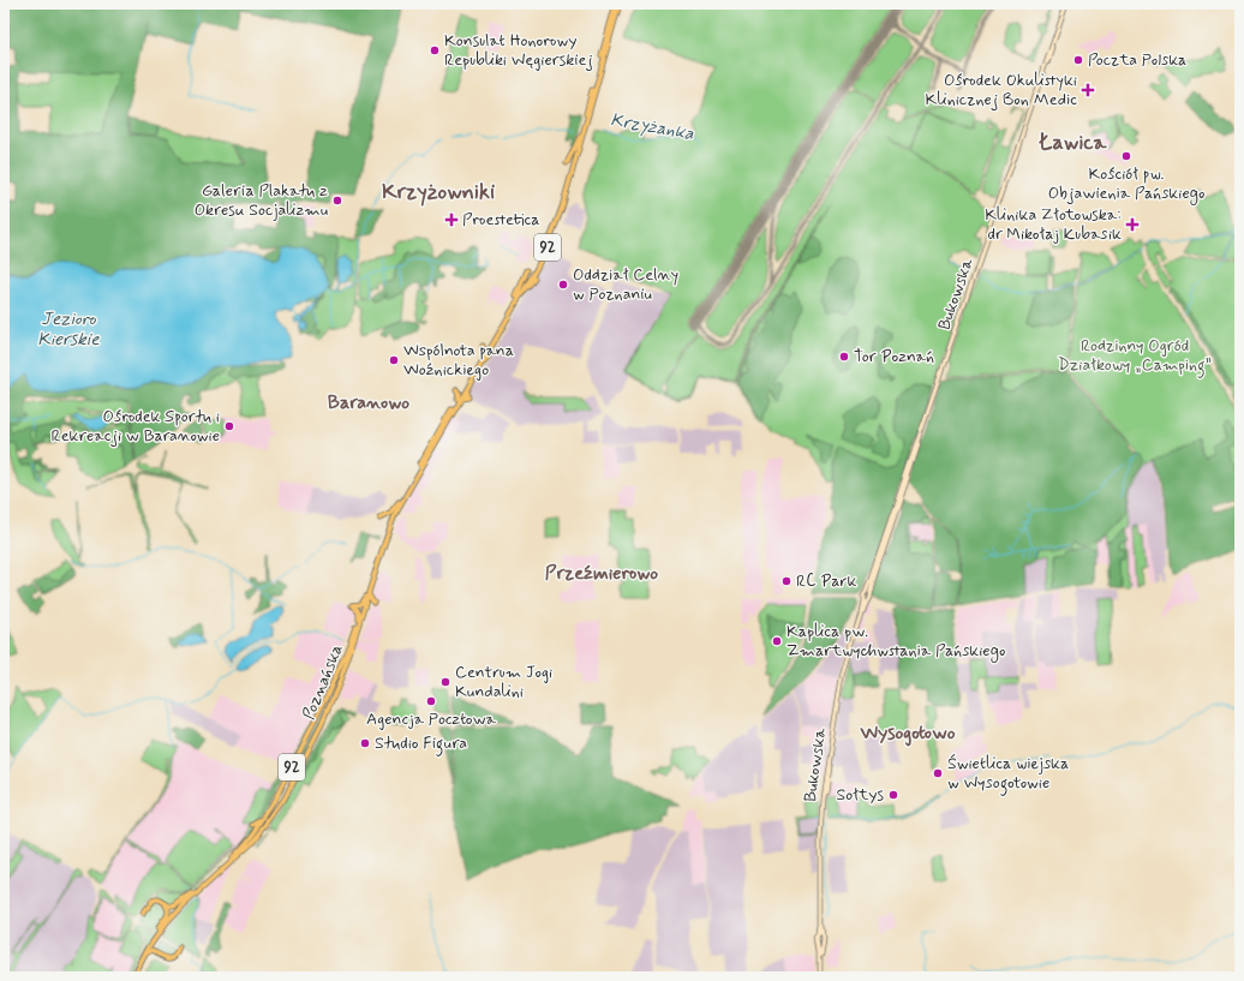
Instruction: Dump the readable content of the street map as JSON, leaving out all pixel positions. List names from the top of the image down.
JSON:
{
  "streets": {
    "main road": ["92", "Bukowska", "Poznańska"]
  },
  "districts": [
    "Ławica",
    "Krzyżowniki",
    "Baranowo",
    "Przeźmierowo",
    "Wysogotowo"
  ],
  "water": ["Krzyżanka", "Jezioro Kierskie"],
  "parks": ["Rodzinny Ogród Działkowy „Camping”"],
  "places": {
    "other": [
      "Konsulat Honorowy Republiki Węgierskiej",
      "Poczta Polska",
      "Kościół pw. Objawienia Pańskiego",
      "Galeria Plakatu z Okresu Socjalizmu",
      "Oddział Celny w Poznaniu",
      "Tor Poznań",
      "Wspólnota pana Woźnickiego",
      "Ośrodek Sportu i Rekreacji w Baranowie",
      "RC Park",
      "Kaplica pw. Zmartwychwstania Pańskiego",
      "Centrum Jogi Kundalini",
      "Agencja Pocztowa",
      "Studio Figura",
      "Świetlica wiejska w Wysogotowie",
      "Sołtys"
    ],
    "health": ["Ośrodek Okulistyki Klinicznej Bon Medic", "Proestetica", "Klinika Złotowska: dr Mikołaj Kubasik"]
  }
}
